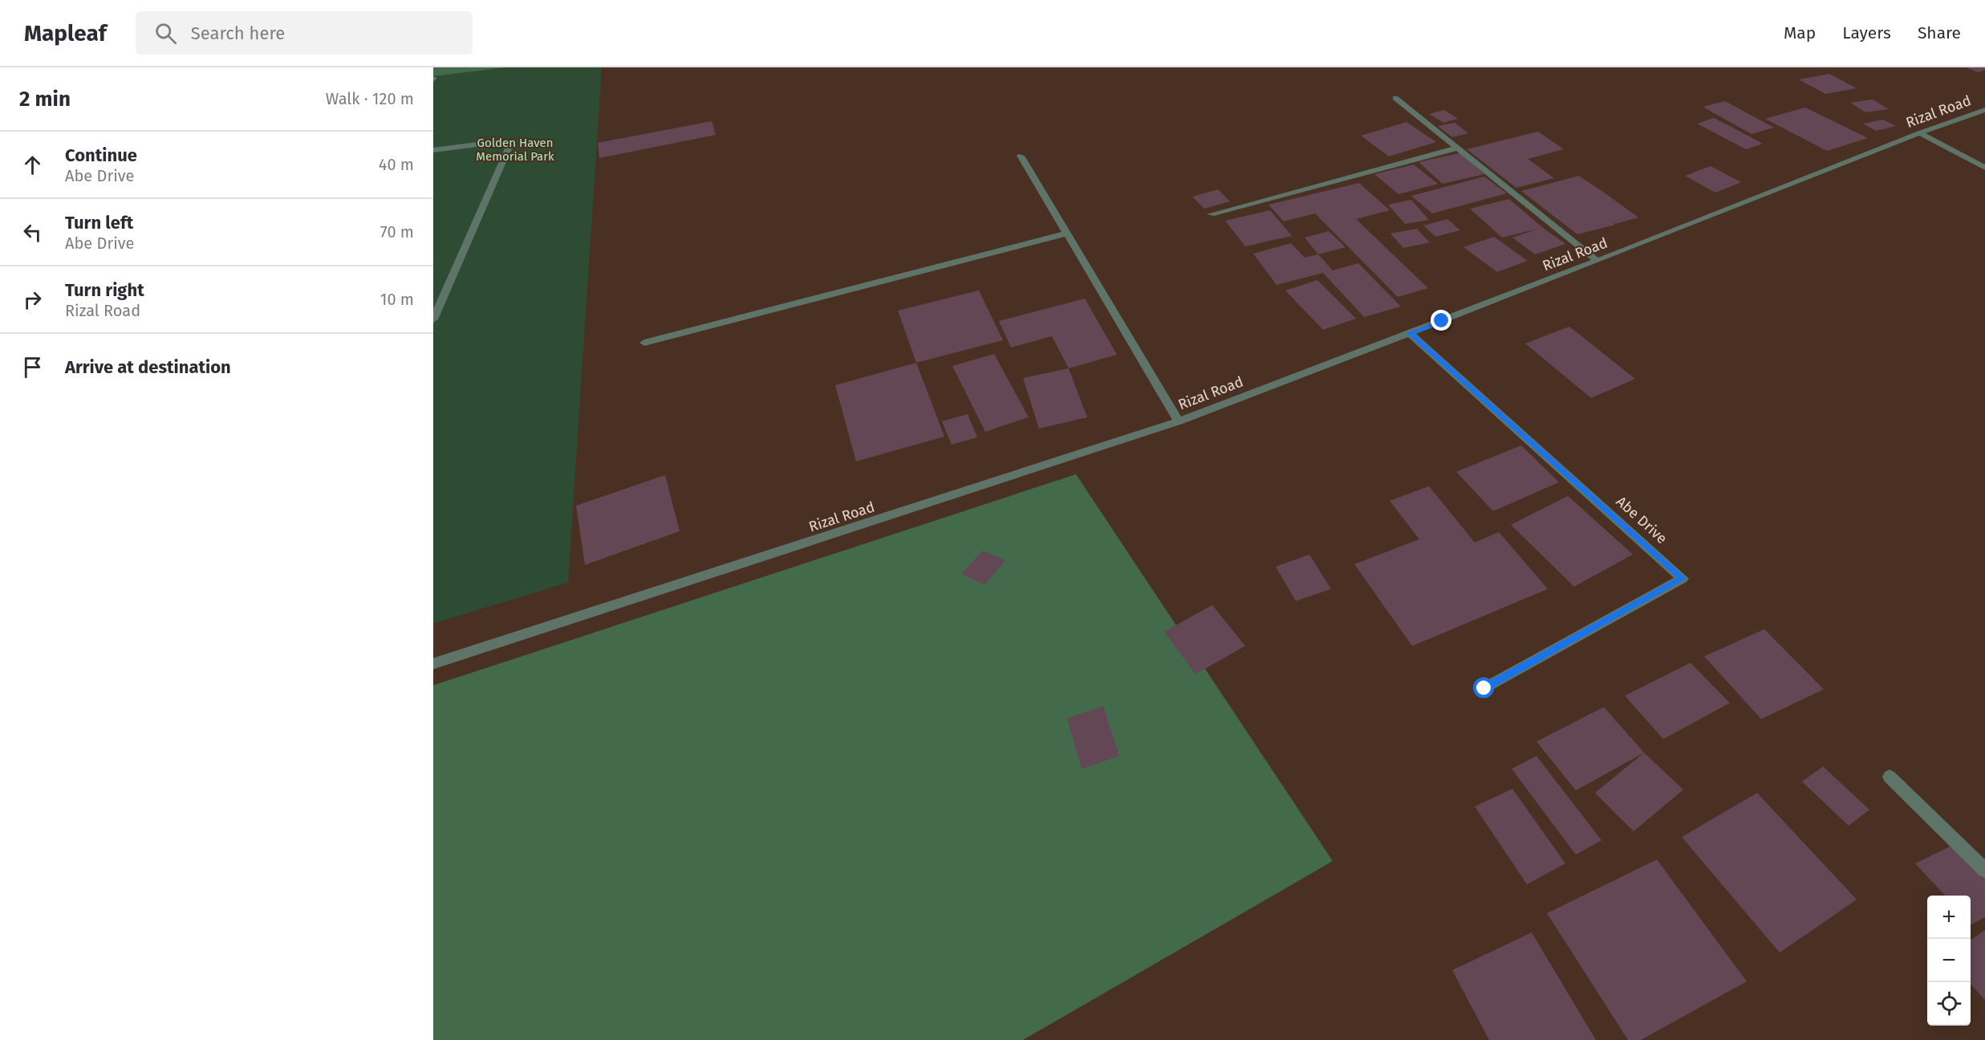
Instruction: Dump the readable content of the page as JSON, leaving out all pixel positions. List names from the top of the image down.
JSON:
{
  "streets": {
    "street": ["Rizal Road", "Abe Drive"]
  },
  "crossings": [
    ["Rizal Road", "Abe Drive"]
  ],
  "parks": ["Golden Haven Memorial Park"],
  "page": {
    "header": "Mapleaf",
    "search": "Search here",
    "nav": ["Map", "Layers", "Share"],
    "heading": ["2 min", "Walk · 120 m"],
    "list": [
      ["Continue", "Abe Drive", "40 m"],
      ["Turn left", "Abe Drive", "70 m"],
      ["Turn right", "Rizal Road", "10 m"],
      "Arrive at destination"
    ],
    "map_buttons": ["+", "−"]
  }
}
